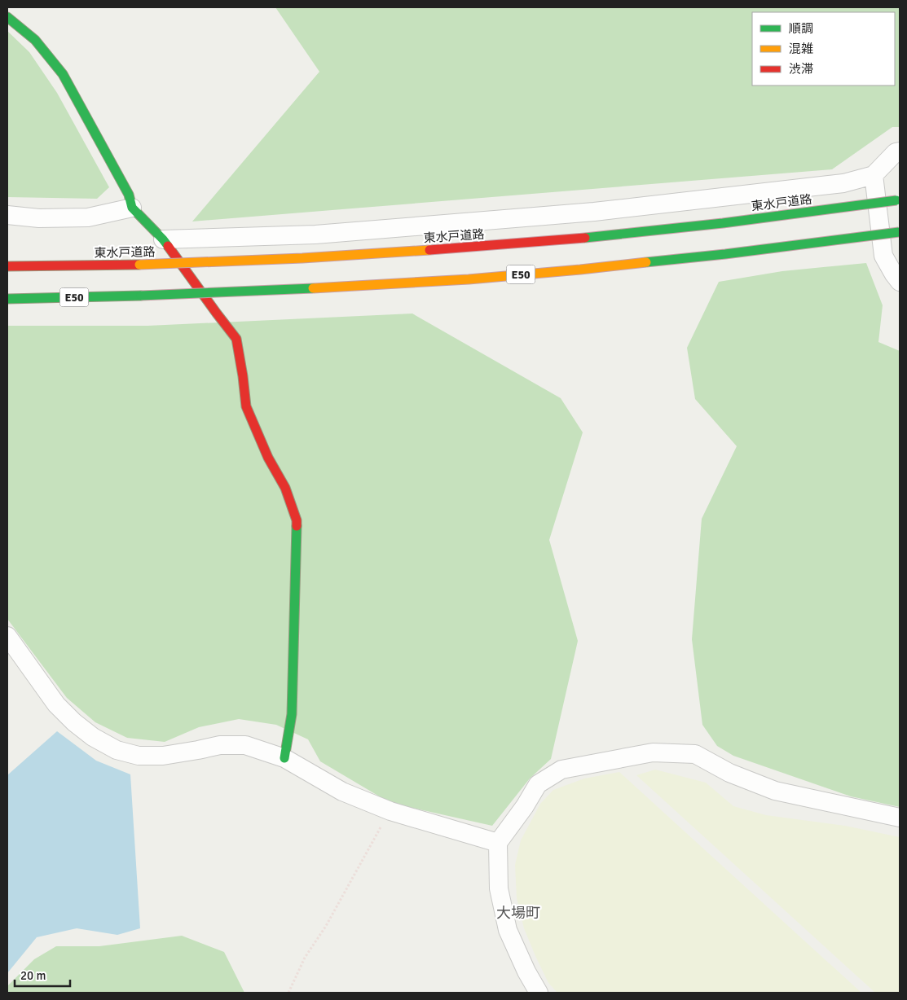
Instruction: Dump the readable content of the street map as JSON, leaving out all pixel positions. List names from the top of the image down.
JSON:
{
  "streets": {
    "main road": ["東水戸道路", "E50"]
  },
  "districts": ["大場町"],
  "legend": ["順調", "混雑", "渋滞"],
  "scale_bar": "20 m"
}
